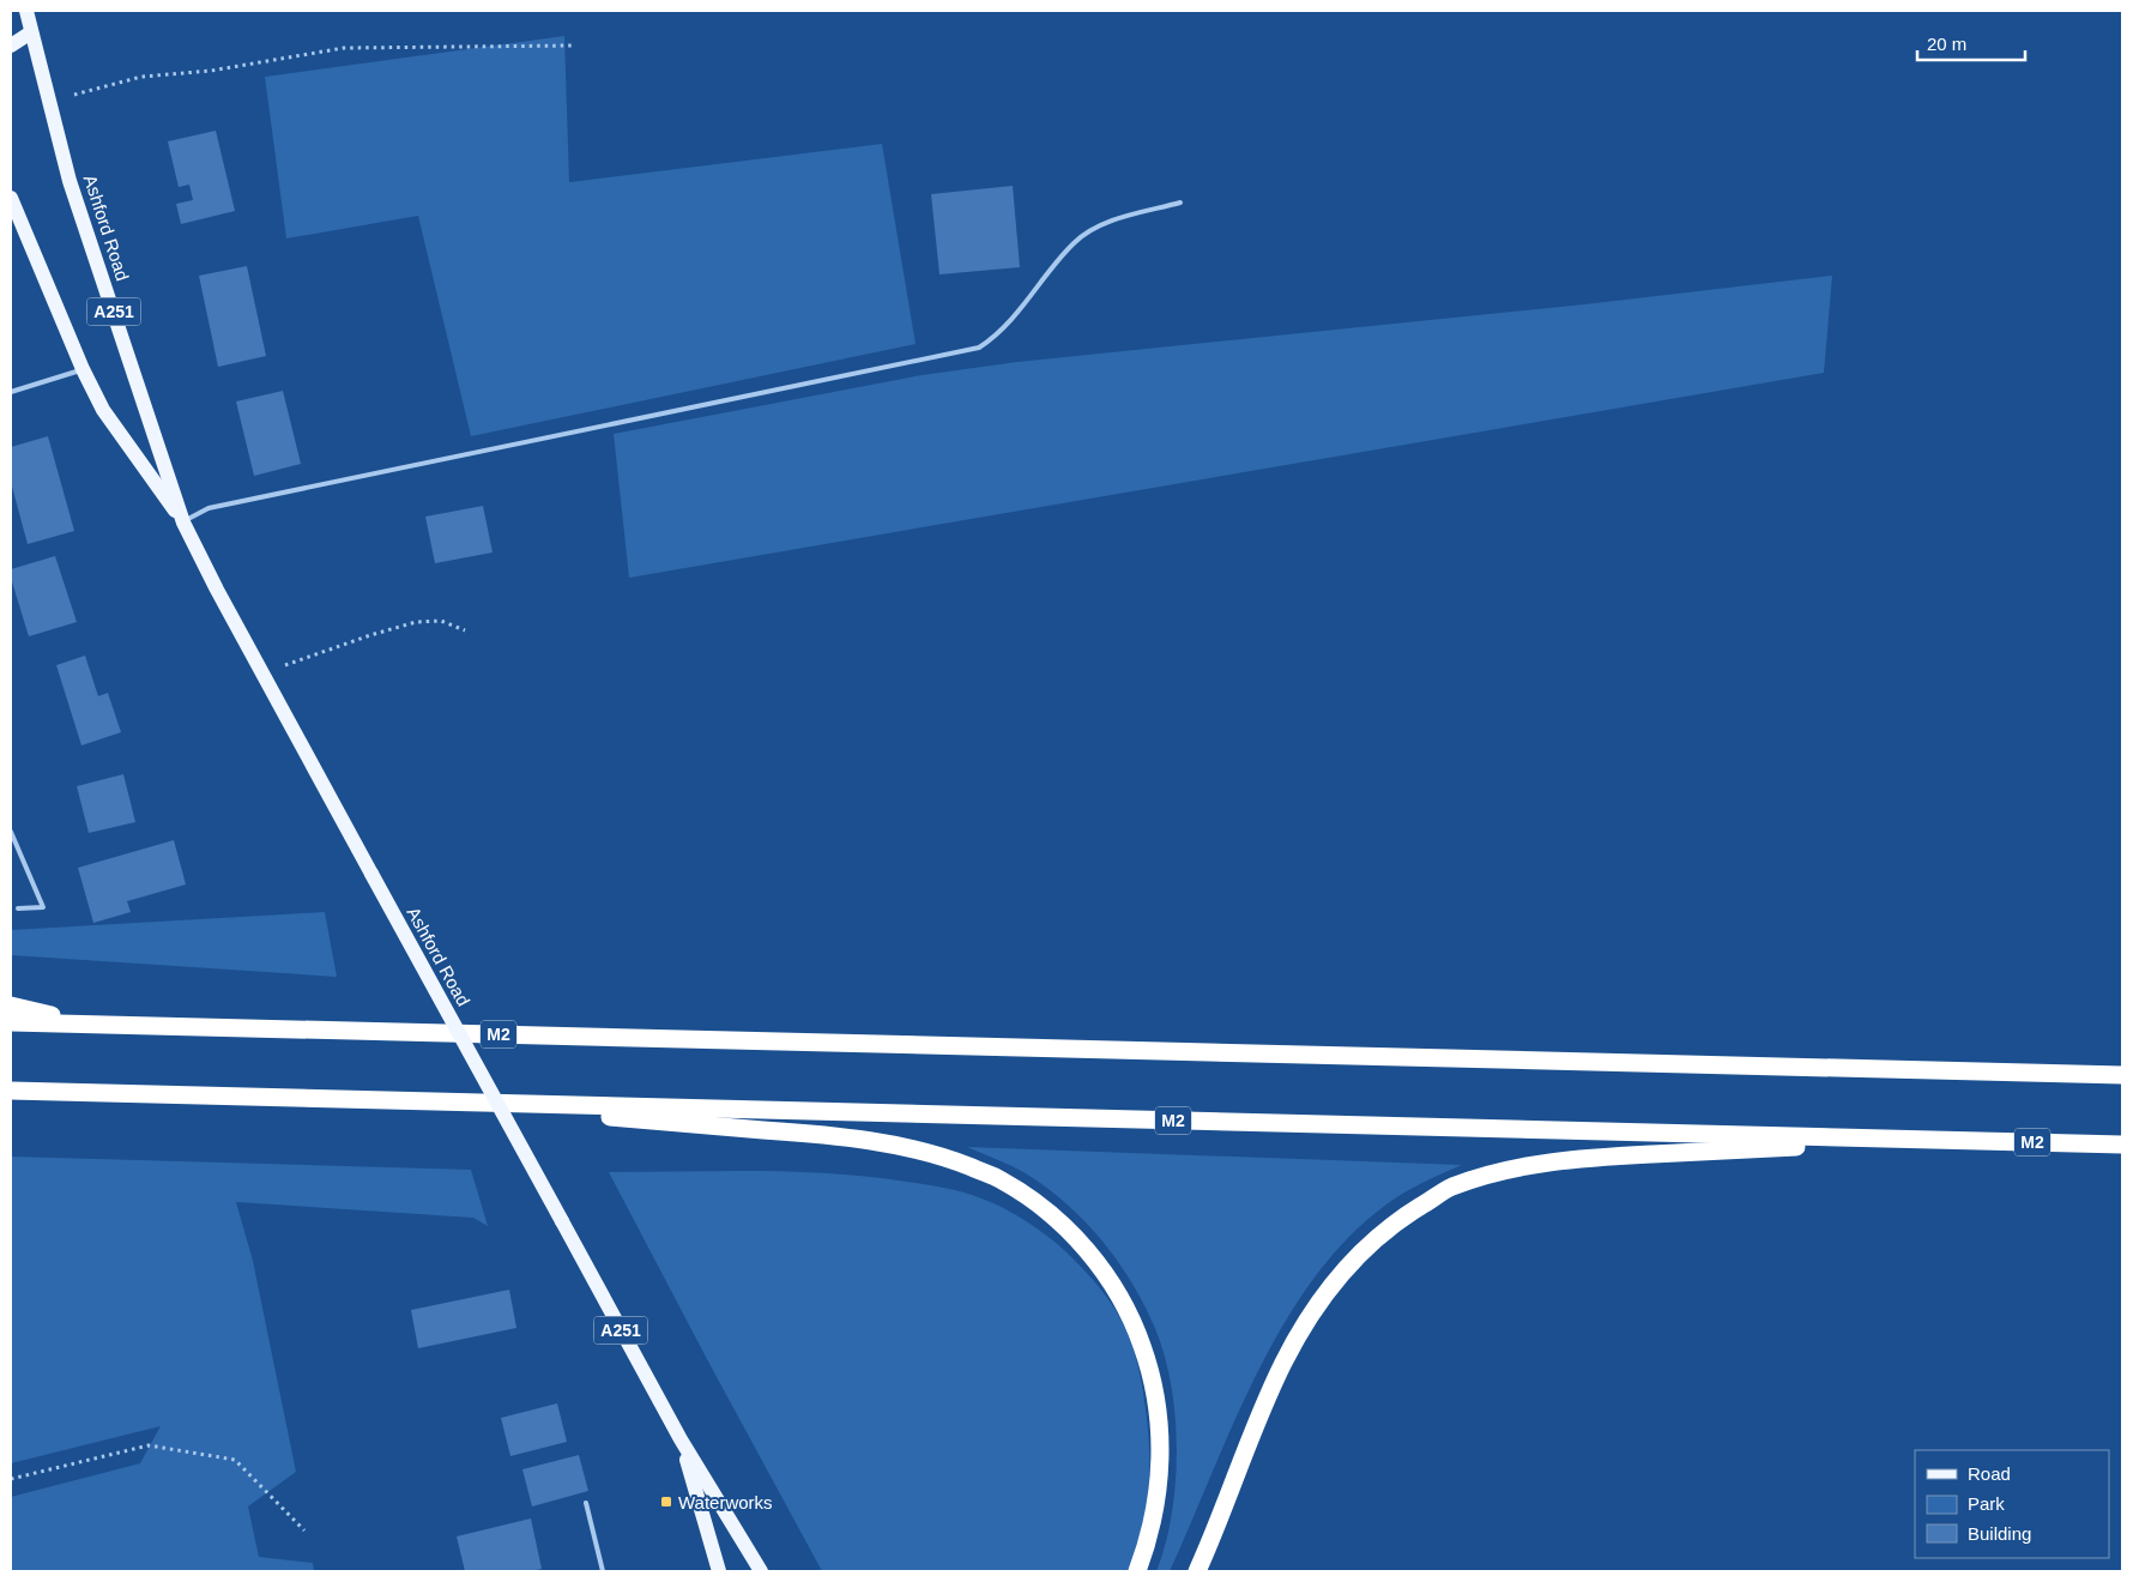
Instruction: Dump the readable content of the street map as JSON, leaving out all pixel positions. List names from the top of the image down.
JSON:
{
  "streets": {
    "highway": ["M2"],
    "main road": ["Ashford Road", "A251"]
  },
  "places": {
    "transit": ["Waterworks"]
  },
  "legend": ["Road", "Park", "Building"],
  "scale_bar": "20 m"
}
